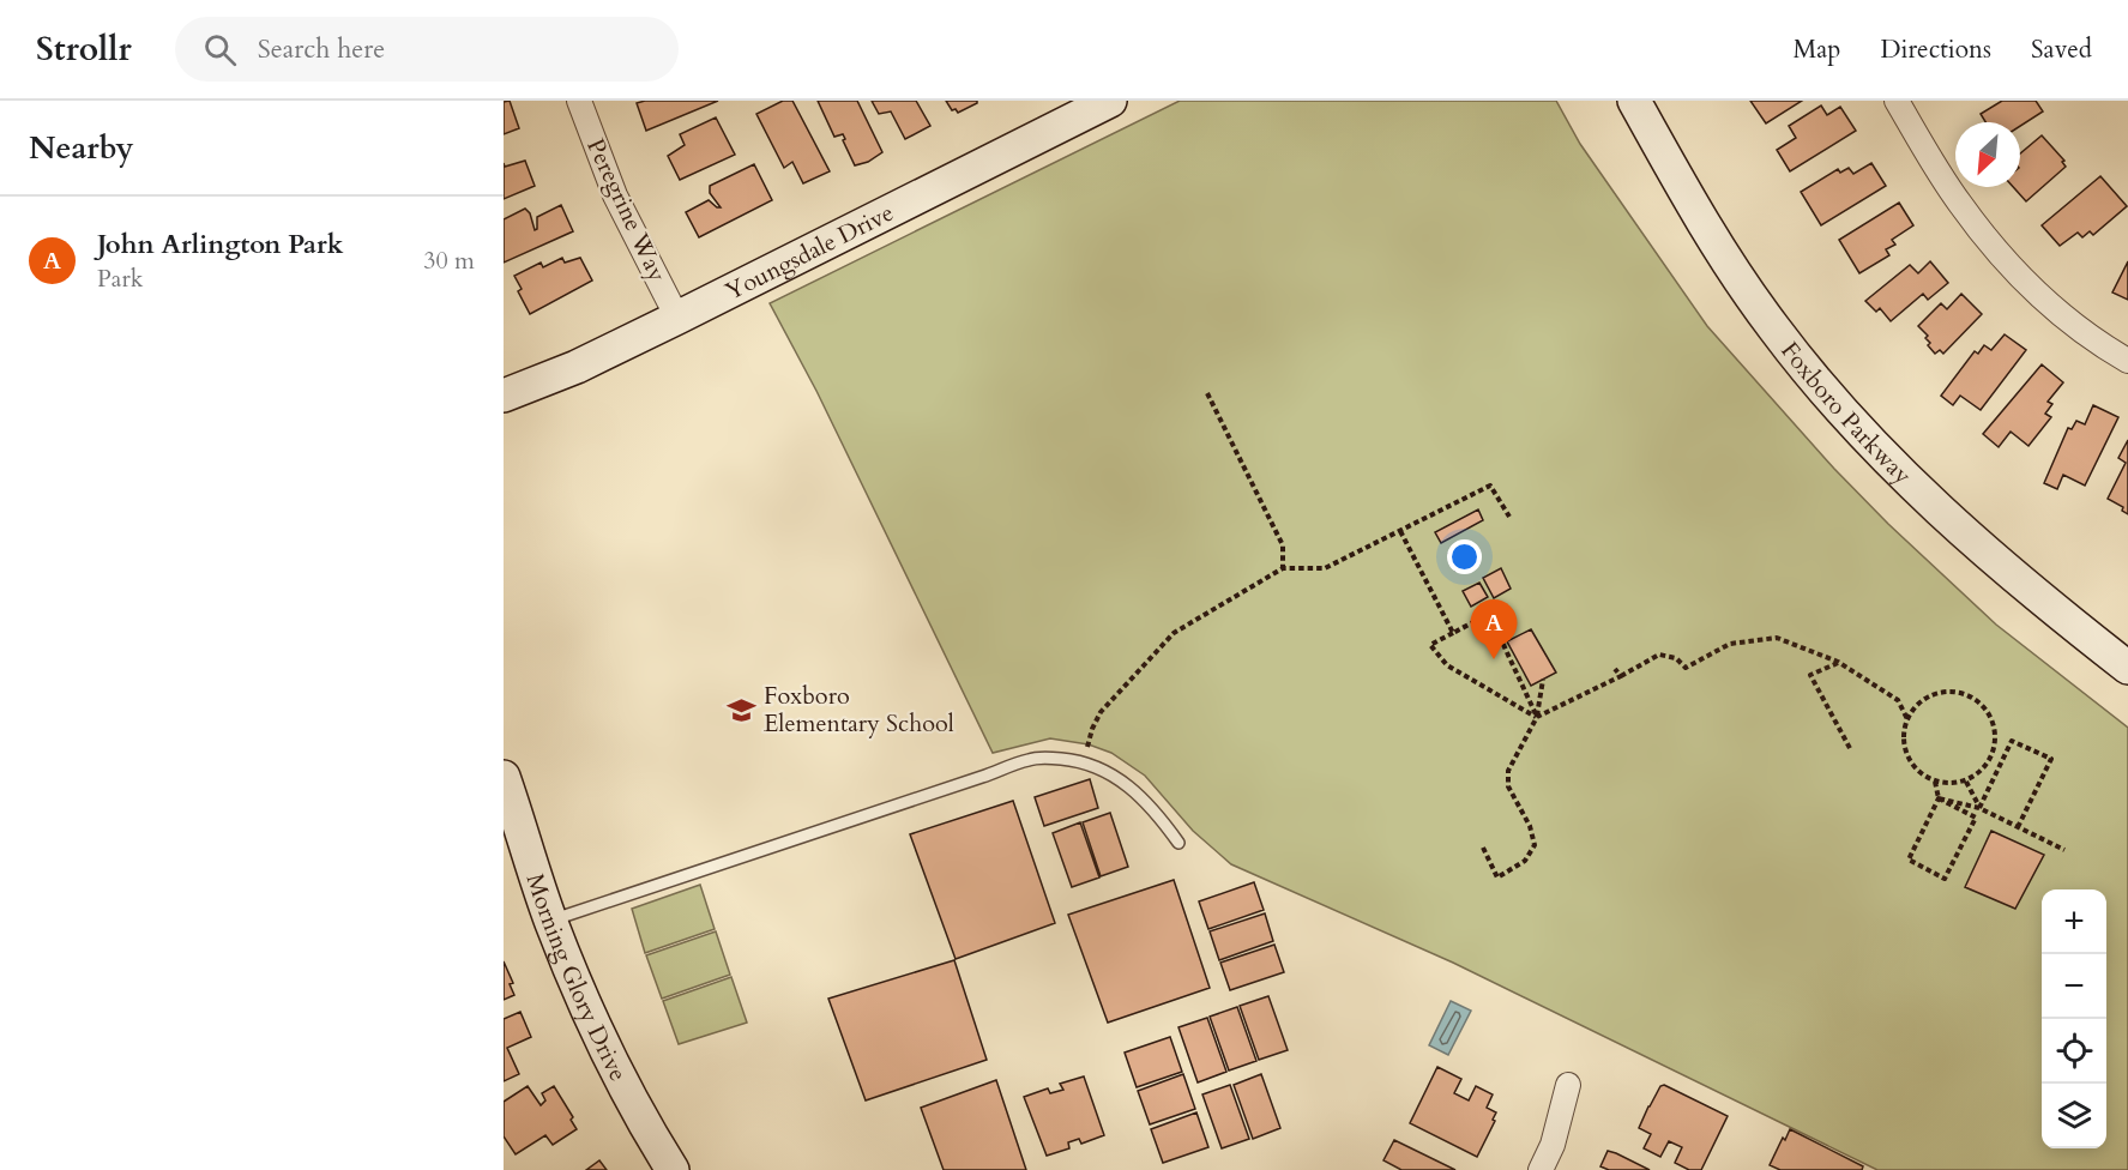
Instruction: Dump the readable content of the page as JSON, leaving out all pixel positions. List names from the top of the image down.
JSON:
{
  "streets": {
    "street": [
      "Peregrine Way",
      "Youngsdale Drive",
      "Foxboro Parkway",
      "Morning Glory Drive"
    ]
  },
  "crossings": [
    ["Peregrine Way", "Youngsdale Drive"]
  ],
  "places": {
    "school or university": ["Foxboro Elementary School"]
  },
  "north": "bottom left",
  "page": {
    "header": "Strollr",
    "search": "Search here",
    "nav": ["Map", "Directions", "Saved"],
    "heading": "Nearby",
    "list": [
      {
        "mark": "A",
        "name": "John Arlington Park",
        "note": "Park",
        "value": "30 m"
      }
    ],
    "pins": "A",
    "map_buttons": ["+", "−"]
  }
}
